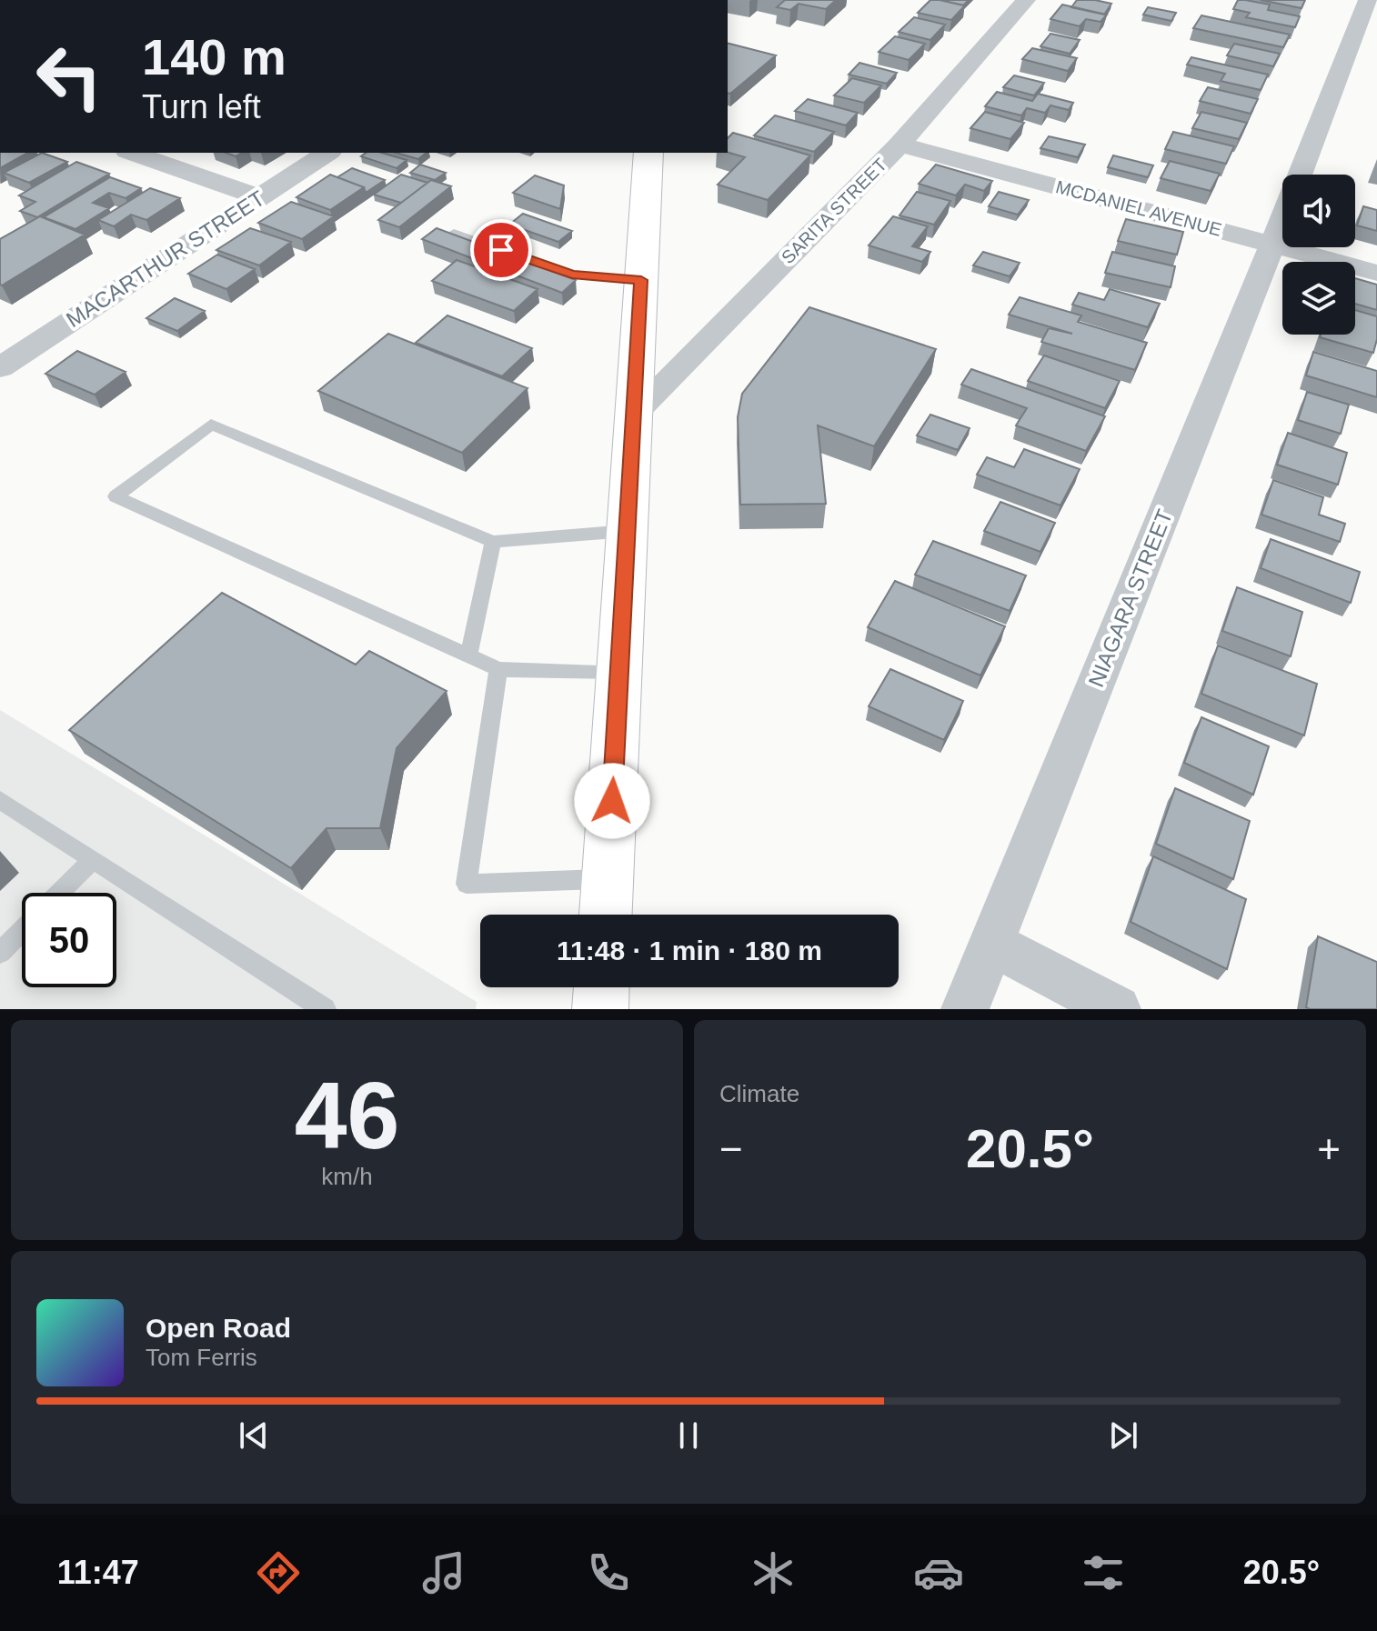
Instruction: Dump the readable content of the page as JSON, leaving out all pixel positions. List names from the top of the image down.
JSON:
{
  "streets": {
    "street": [
      "MCDANIEL AVENUE",
      "SARITA STREET",
      "MACARTHUR STREET",
      "NIAGARA STREET"
    ]
  },
  "crossings": [
    ["MCDANIEL AVENUE", "SARITA STREET"],
    ["MCDANIEL AVENUE", "NIAGARA STREET"]
  ],
  "page": {
    "turn": ["140 m", "Turn left"],
    "limit": "50",
    "trip": "11:48 · 1 min · 180 m",
    "tile": [
      ["46", "km/h"],
      "Climate"
    ],
    "heat": ["−", "20.5°", "+"],
    "song": ["Open Road", "Tom Ferris"],
    "tabs": ["11:47", "20.5°"]
  }
}
